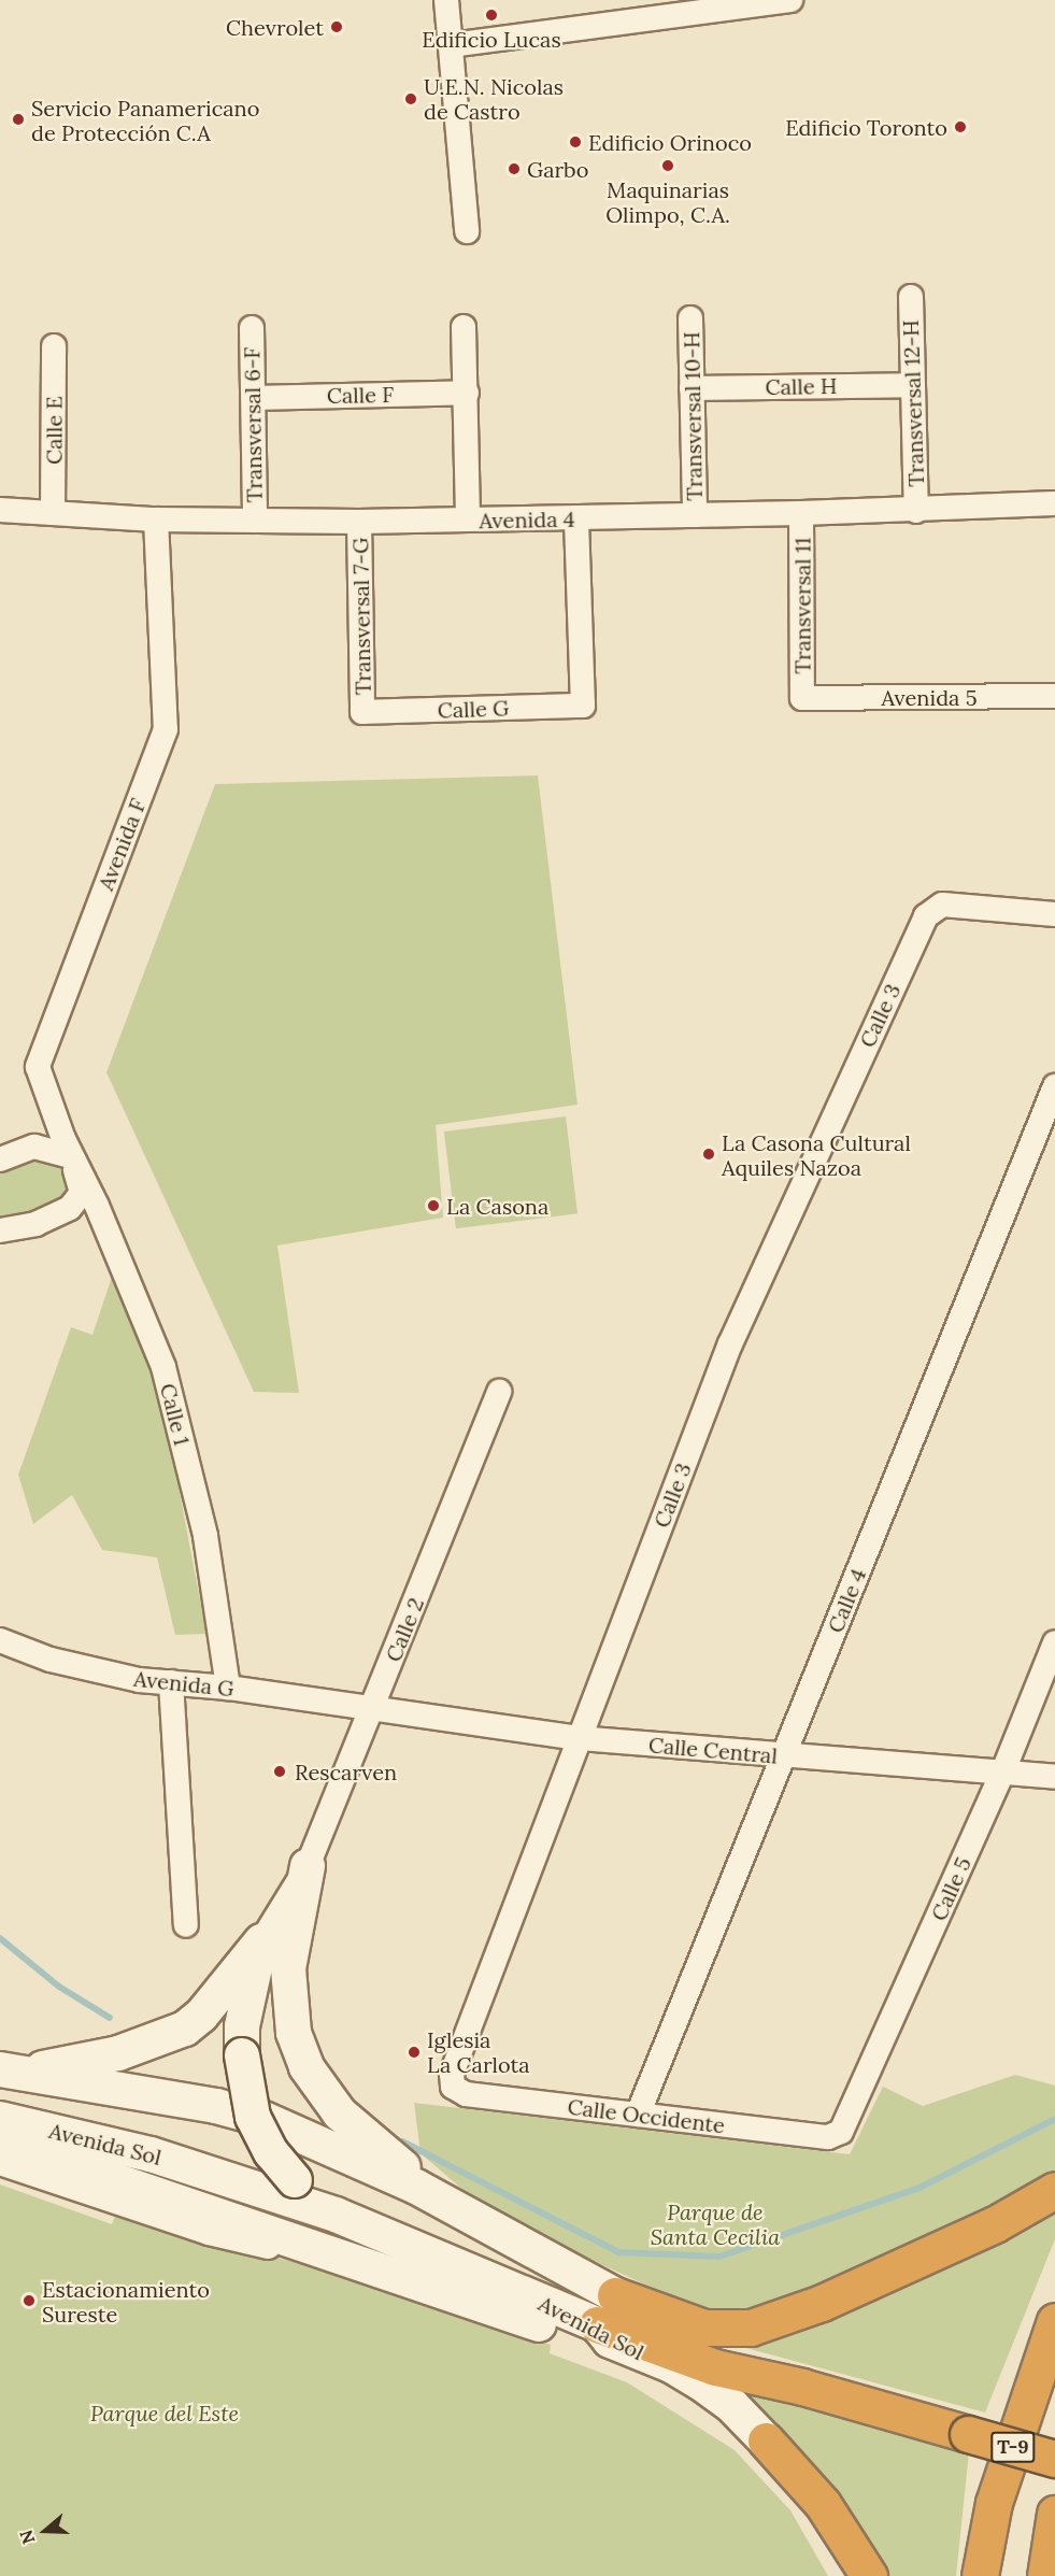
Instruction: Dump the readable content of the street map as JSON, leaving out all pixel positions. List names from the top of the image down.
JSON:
{
  "streets": {
    "highway": ["T-9"],
    "main road": ["Avenida Sol"],
    "street": [
      "Calle H",
      "Calle F",
      "Transversal 12-H",
      "Transversal 10-H",
      "Transversal 6-F",
      "Calle E",
      "Avenida 4",
      "Transversal 11",
      "Transversal 7-G",
      "Avenida 5",
      "Calle G",
      "Avenida F",
      "Calle 3",
      "Calle 1",
      "Calle 4",
      "Calle 2",
      "Avenida G",
      "Calle Central",
      "Calle 5",
      "Calle Occidente"
    ]
  },
  "crossings": [
    ["Calle H", "Transversal 12-H"],
    ["Calle H", "Transversal 10-H"],
    ["Calle F", "Transversal 6-F"],
    ["Transversal 12-H", "Avenida 4"],
    ["Transversal 10-H", "Avenida 4"],
    ["Transversal 6-F", "Avenida 4"],
    ["Calle E", "Avenida 4"],
    ["Avenida 4", "Transversal 11"],
    ["Avenida 4", "Transversal 7-G"],
    ["Avenida 4", "Calle G"],
    ["Avenida 4", "Avenida F"],
    ["Transversal 11", "Avenida 5"],
    ["Transversal 7-G", "Calle G"],
    ["Avenida F", "Calle 1"],
    ["Calle 3", "Calle Central"],
    ["Calle 3", "Calle Occidente"],
    ["Calle 1", "Avenida G"],
    ["Calle 4", "Calle Central"],
    ["Calle 4", "Calle Occidente"],
    ["Calle 2", "Avenida G"],
    ["Calle 2", "Calle Central"],
    ["Avenida G", "Calle Central"],
    ["Calle Central", "Calle 5"],
    ["Calle 5", "Calle Occidente"]
  ],
  "parks": ["Parque de Santa Cecilia", "Parque del Este"],
  "places": [
    "Edificio Lucas",
    "Chevrolet",
    "U.E.N. Nicolas de Castro",
    "Servicio Panamericano de Protección C.A",
    "Edificio Toronto",
    "Edificio Orinoco",
    "Maquinarias Olimpo, C.A.",
    "Garbo",
    "La Casona Cultural Aquiles Nazoa",
    "La Casona",
    "Rescarven",
    "Iglesia La Carlota",
    "Estacionamiento Sureste"
  ],
  "north": "left"
}
